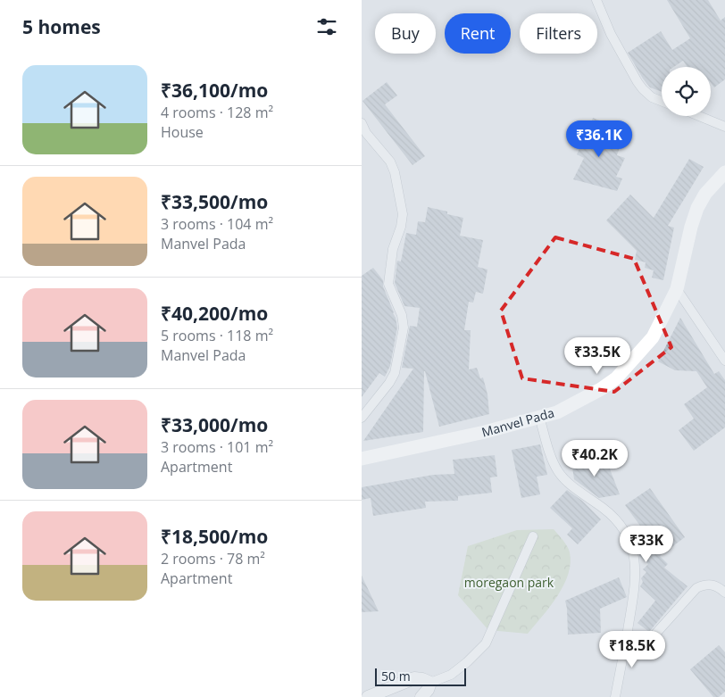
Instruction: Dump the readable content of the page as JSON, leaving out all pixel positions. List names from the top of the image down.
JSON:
{
  "streets": {
    "main road": ["Manvel Pada"]
  },
  "parks": ["moregaon park"],
  "scale_bar": "50 m",
  "page": {
    "heading": "5 homes",
    "chip": ["Buy", "Rent", "Filters"],
    "list": [
      {
        "name": "₹36,100/mo",
        "note": "4 rooms · 128 m² · House"
      },
      {
        "name": "₹33,500/mo",
        "note": "3 rooms · 104 m² · Manvel Pada"
      },
      {
        "name": "₹40,200/mo",
        "note": "5 rooms · 118 m² · Manvel Pada"
      },
      {
        "name": "₹33,000/mo",
        "note": "3 rooms · 101 m² · Apartment"
      },
      {
        "name": "₹18,500/mo",
        "note": "2 rooms · 78 m² · Apartment"
      }
    ],
    "price": [
      "₹36.1K",
      "₹33.5K",
      "₹40.2K",
      "₹33K",
      "₹18.5K"
    ],
    "scale": "50 m"
  }
}
